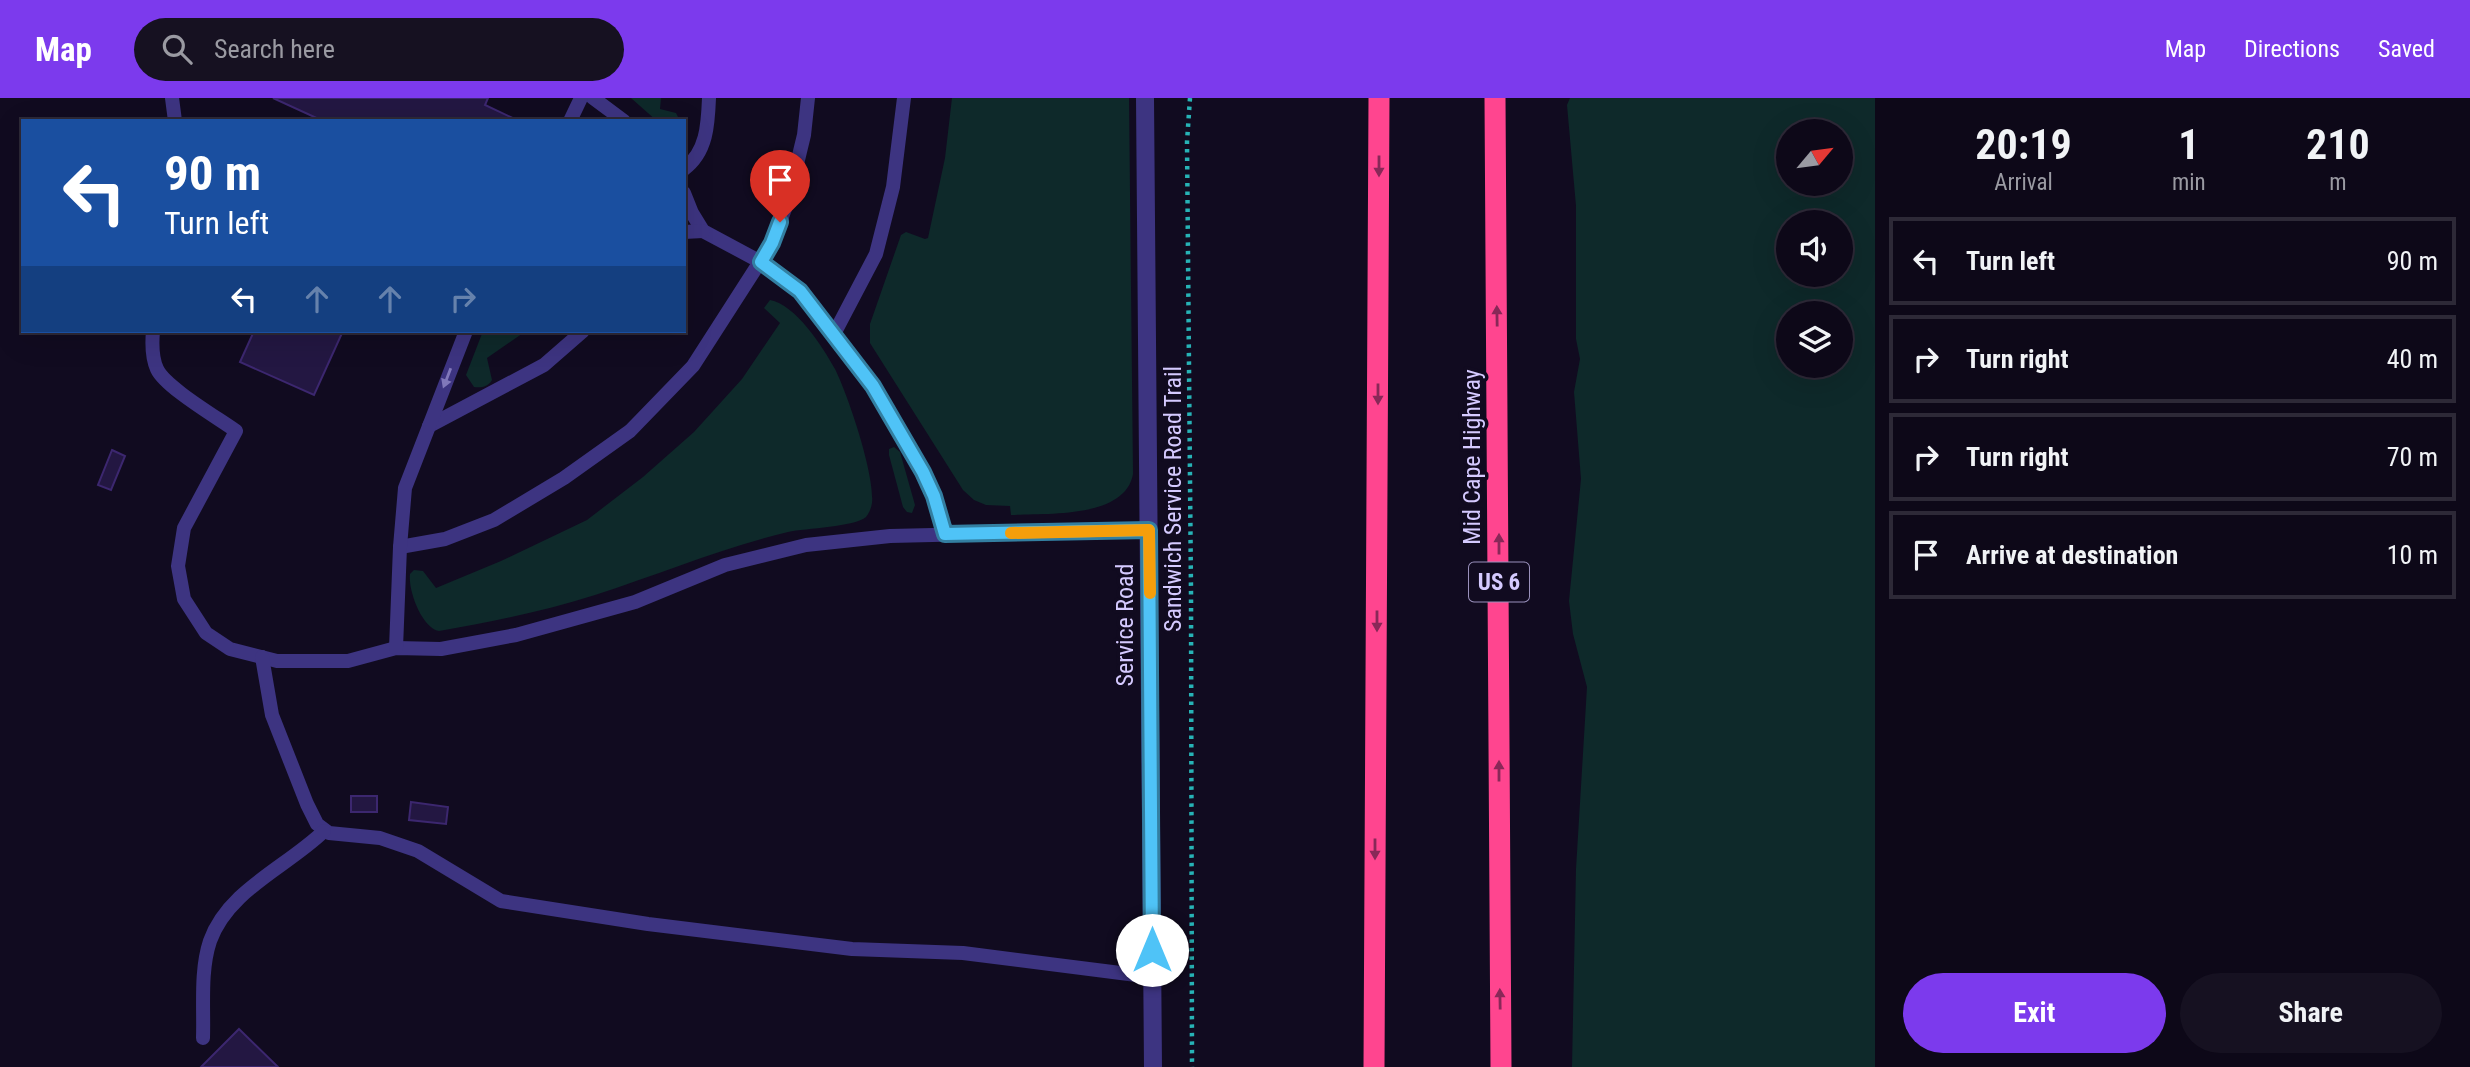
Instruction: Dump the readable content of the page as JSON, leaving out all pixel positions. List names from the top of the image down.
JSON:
{
  "streets": {
    "highway": ["Mid Cape Highway", "US 6"],
    "street": ["Service Road"],
    "path": ["Sandwich Service Road Trail"]
  },
  "north": "top right",
  "page": {
    "header": "Map",
    "search": "Search here",
    "nav": ["Map", "Directions", "Saved"],
    "eta": [
      "20:19",
      "Arrival",
      "1",
      "min",
      "210",
      "m"
    ],
    "turn": ["90 m", "Turn left"],
    "list": [
      {
        "name": "Turn left",
        "value": "90 m"
      },
      {
        "name": "Turn right",
        "value": "40 m"
      },
      {
        "name": "Turn right",
        "value": "70 m"
      },
      {
        "name": "Arrive at destination",
        "value": "10 m"
      }
    ],
    "buttons": ["Exit", "Share"]
  }
}
